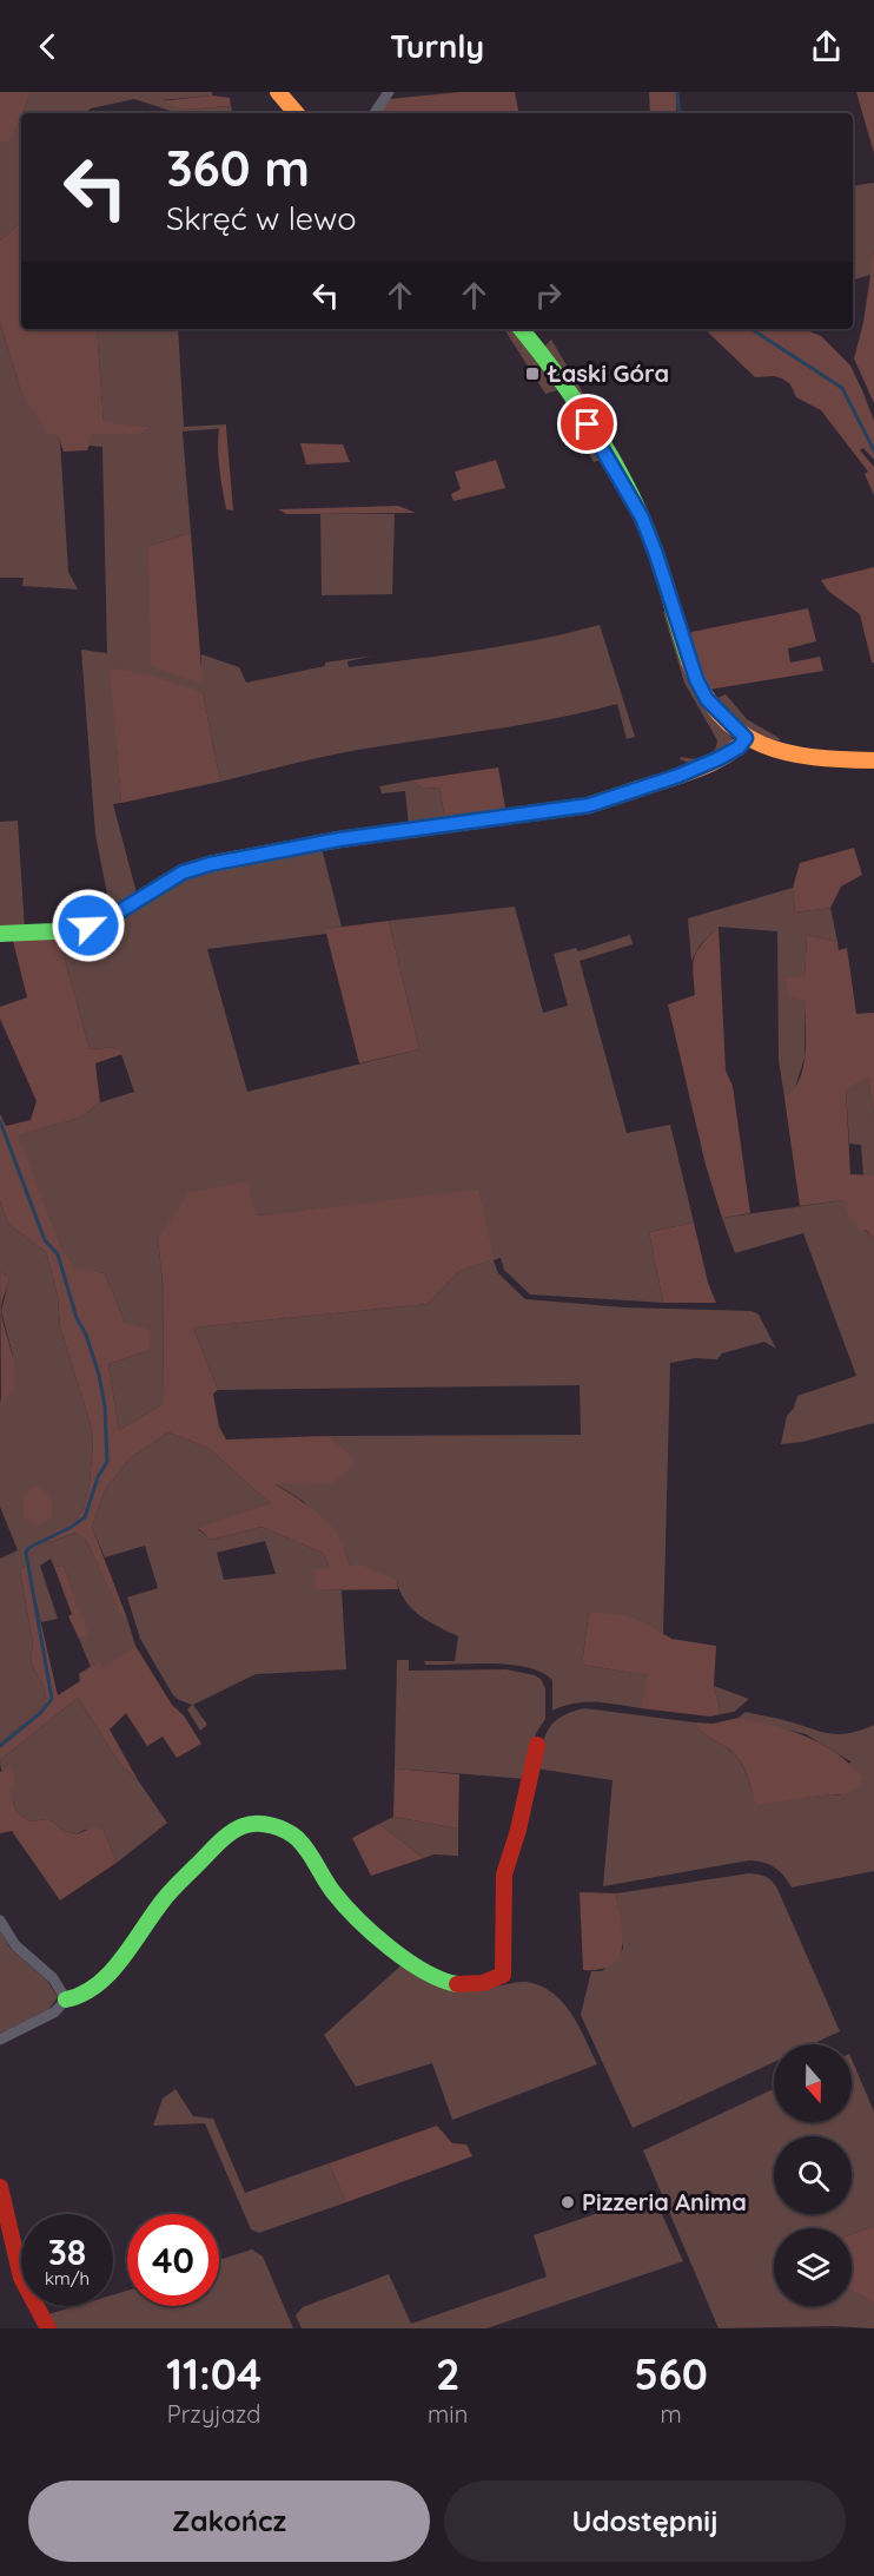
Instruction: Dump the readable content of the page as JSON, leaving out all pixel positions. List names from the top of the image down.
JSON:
{
  "places": {
    "transit": ["Łaski Góra"],
    "other": ["Pizzeria Anima"]
  },
  "north": "bottom",
  "page": {
    "header": "Turnly",
    "turn": ["360 m", "Skręć w lewo"],
    "speed": "38 km/h",
    "limit": "40",
    "eta": [
      "11:04",
      "Przyjazd",
      "2",
      "min",
      "560",
      "m"
    ],
    "buttons": ["Zakończ", "Udostępnij"]
  }
}
